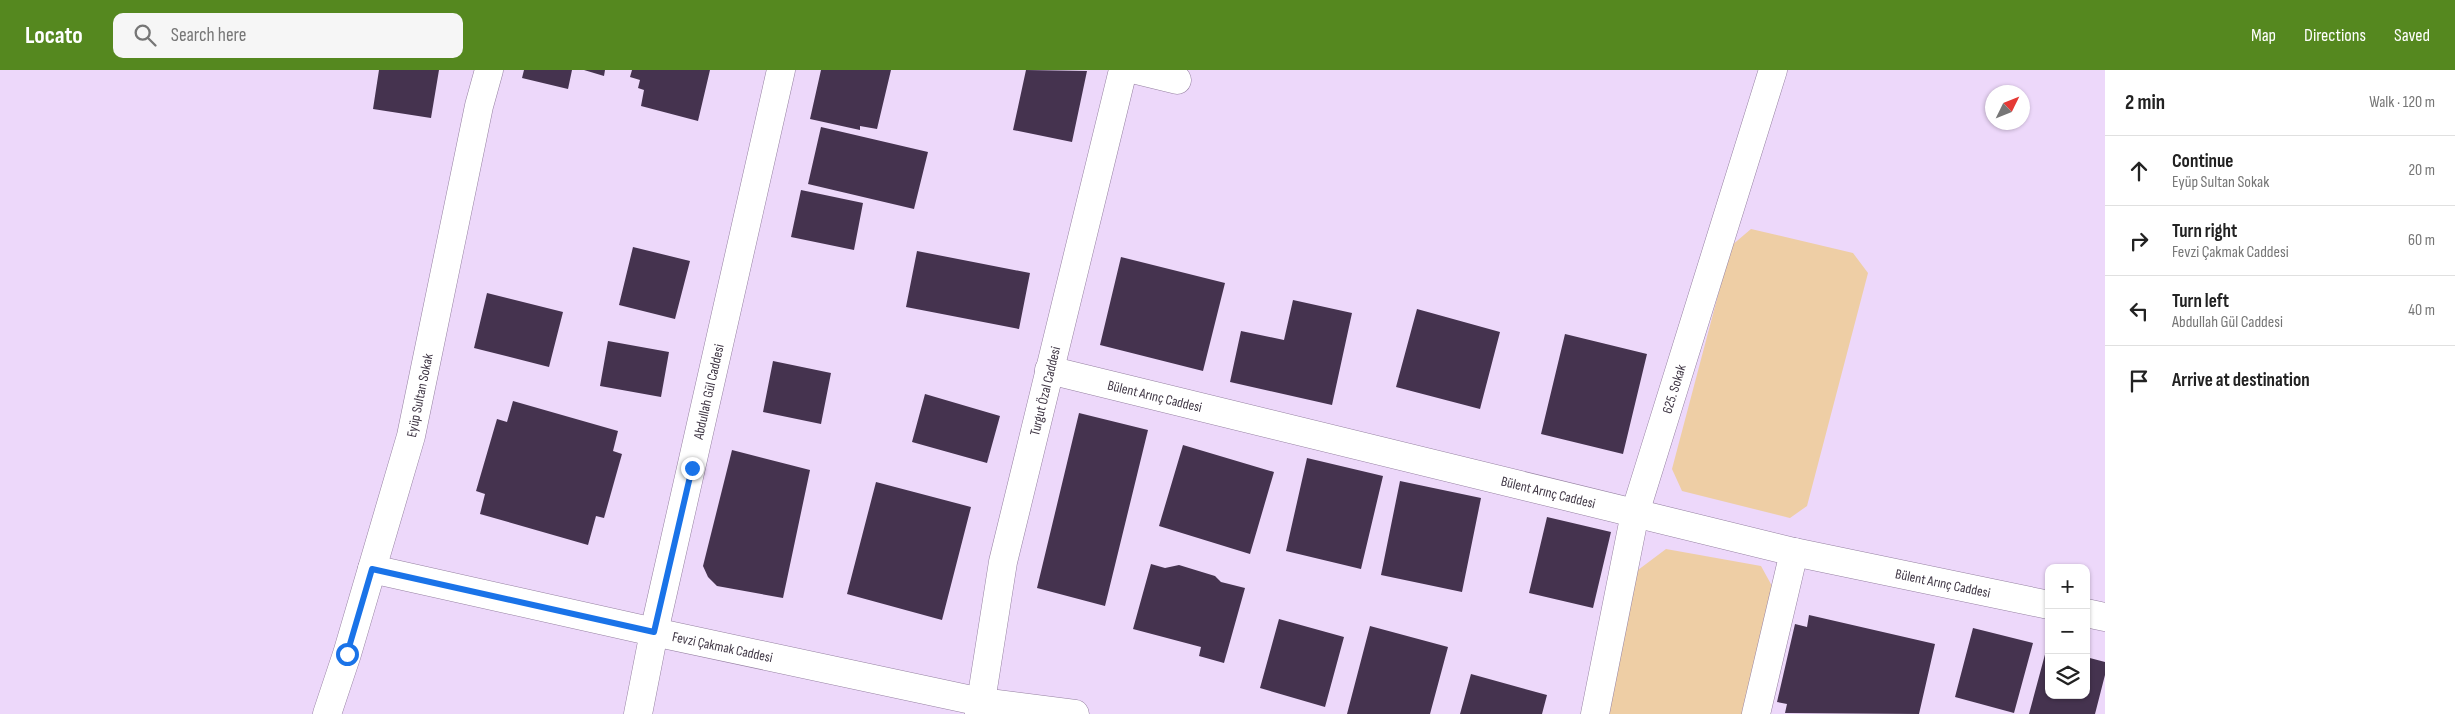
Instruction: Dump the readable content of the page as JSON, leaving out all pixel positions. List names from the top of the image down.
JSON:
{
  "streets": {
    "street": [
      "625. Sokak",
      "Turgut Özal Caddesi",
      "Abdullah Gül Caddesi",
      "Eyüp Sultan Sokak",
      "Bülent Arınç Caddesi",
      "Fevzi Çakmak Caddesi"
    ]
  },
  "crossings": [
    ["625. Sokak", "Bülent Arınç Caddesi"],
    ["Turgut Özal Caddesi", "Bülent Arınç Caddesi"],
    ["Turgut Özal Caddesi", "Fevzi Çakmak Caddesi"],
    ["Abdullah Gül Caddesi", "Fevzi Çakmak Caddesi"],
    ["Eyüp Sultan Sokak", "Fevzi Çakmak Caddesi"]
  ],
  "north": "top right",
  "page": {
    "header": "Locato",
    "search": "Search here",
    "nav": ["Map", "Directions", "Saved"],
    "heading": ["2 min", "Walk · 120 m"],
    "list": [
      ["Continue", "Eyüp Sultan Sokak", "20 m"],
      ["Turn right", "Fevzi Çakmak Caddesi", "60 m"],
      ["Turn left", "Abdullah Gül Caddesi", "40 m"],
      "Arrive at destination"
    ],
    "map_buttons": ["+", "−"]
  }
}
